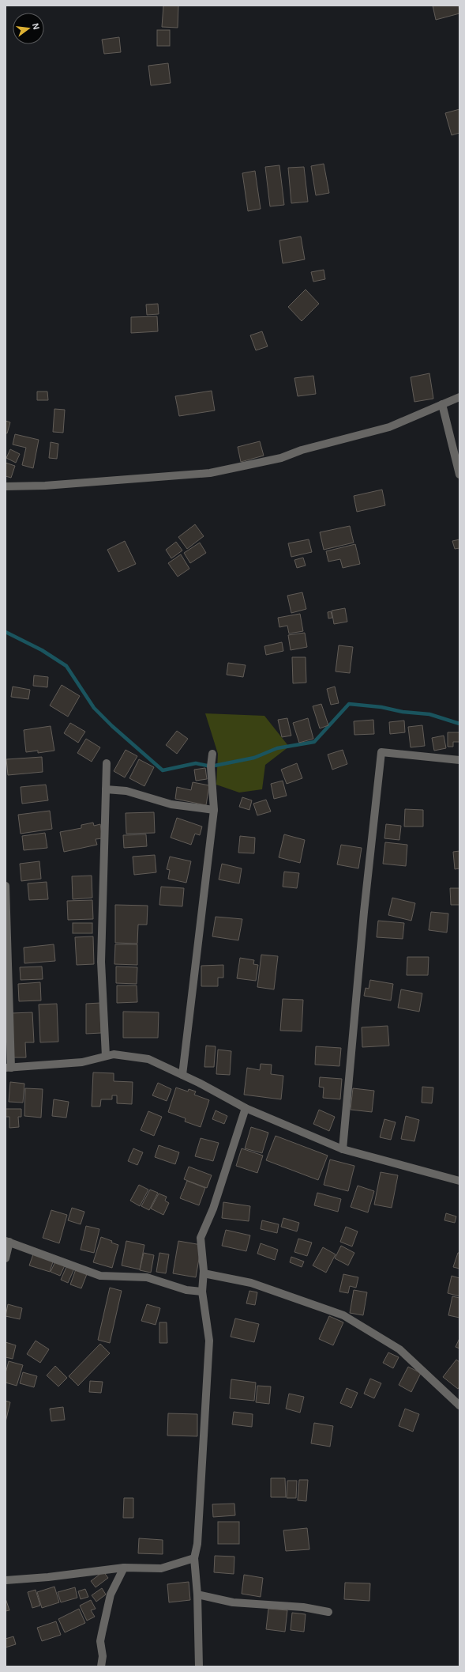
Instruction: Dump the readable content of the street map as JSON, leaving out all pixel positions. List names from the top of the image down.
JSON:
{
  "north": "right"
}
